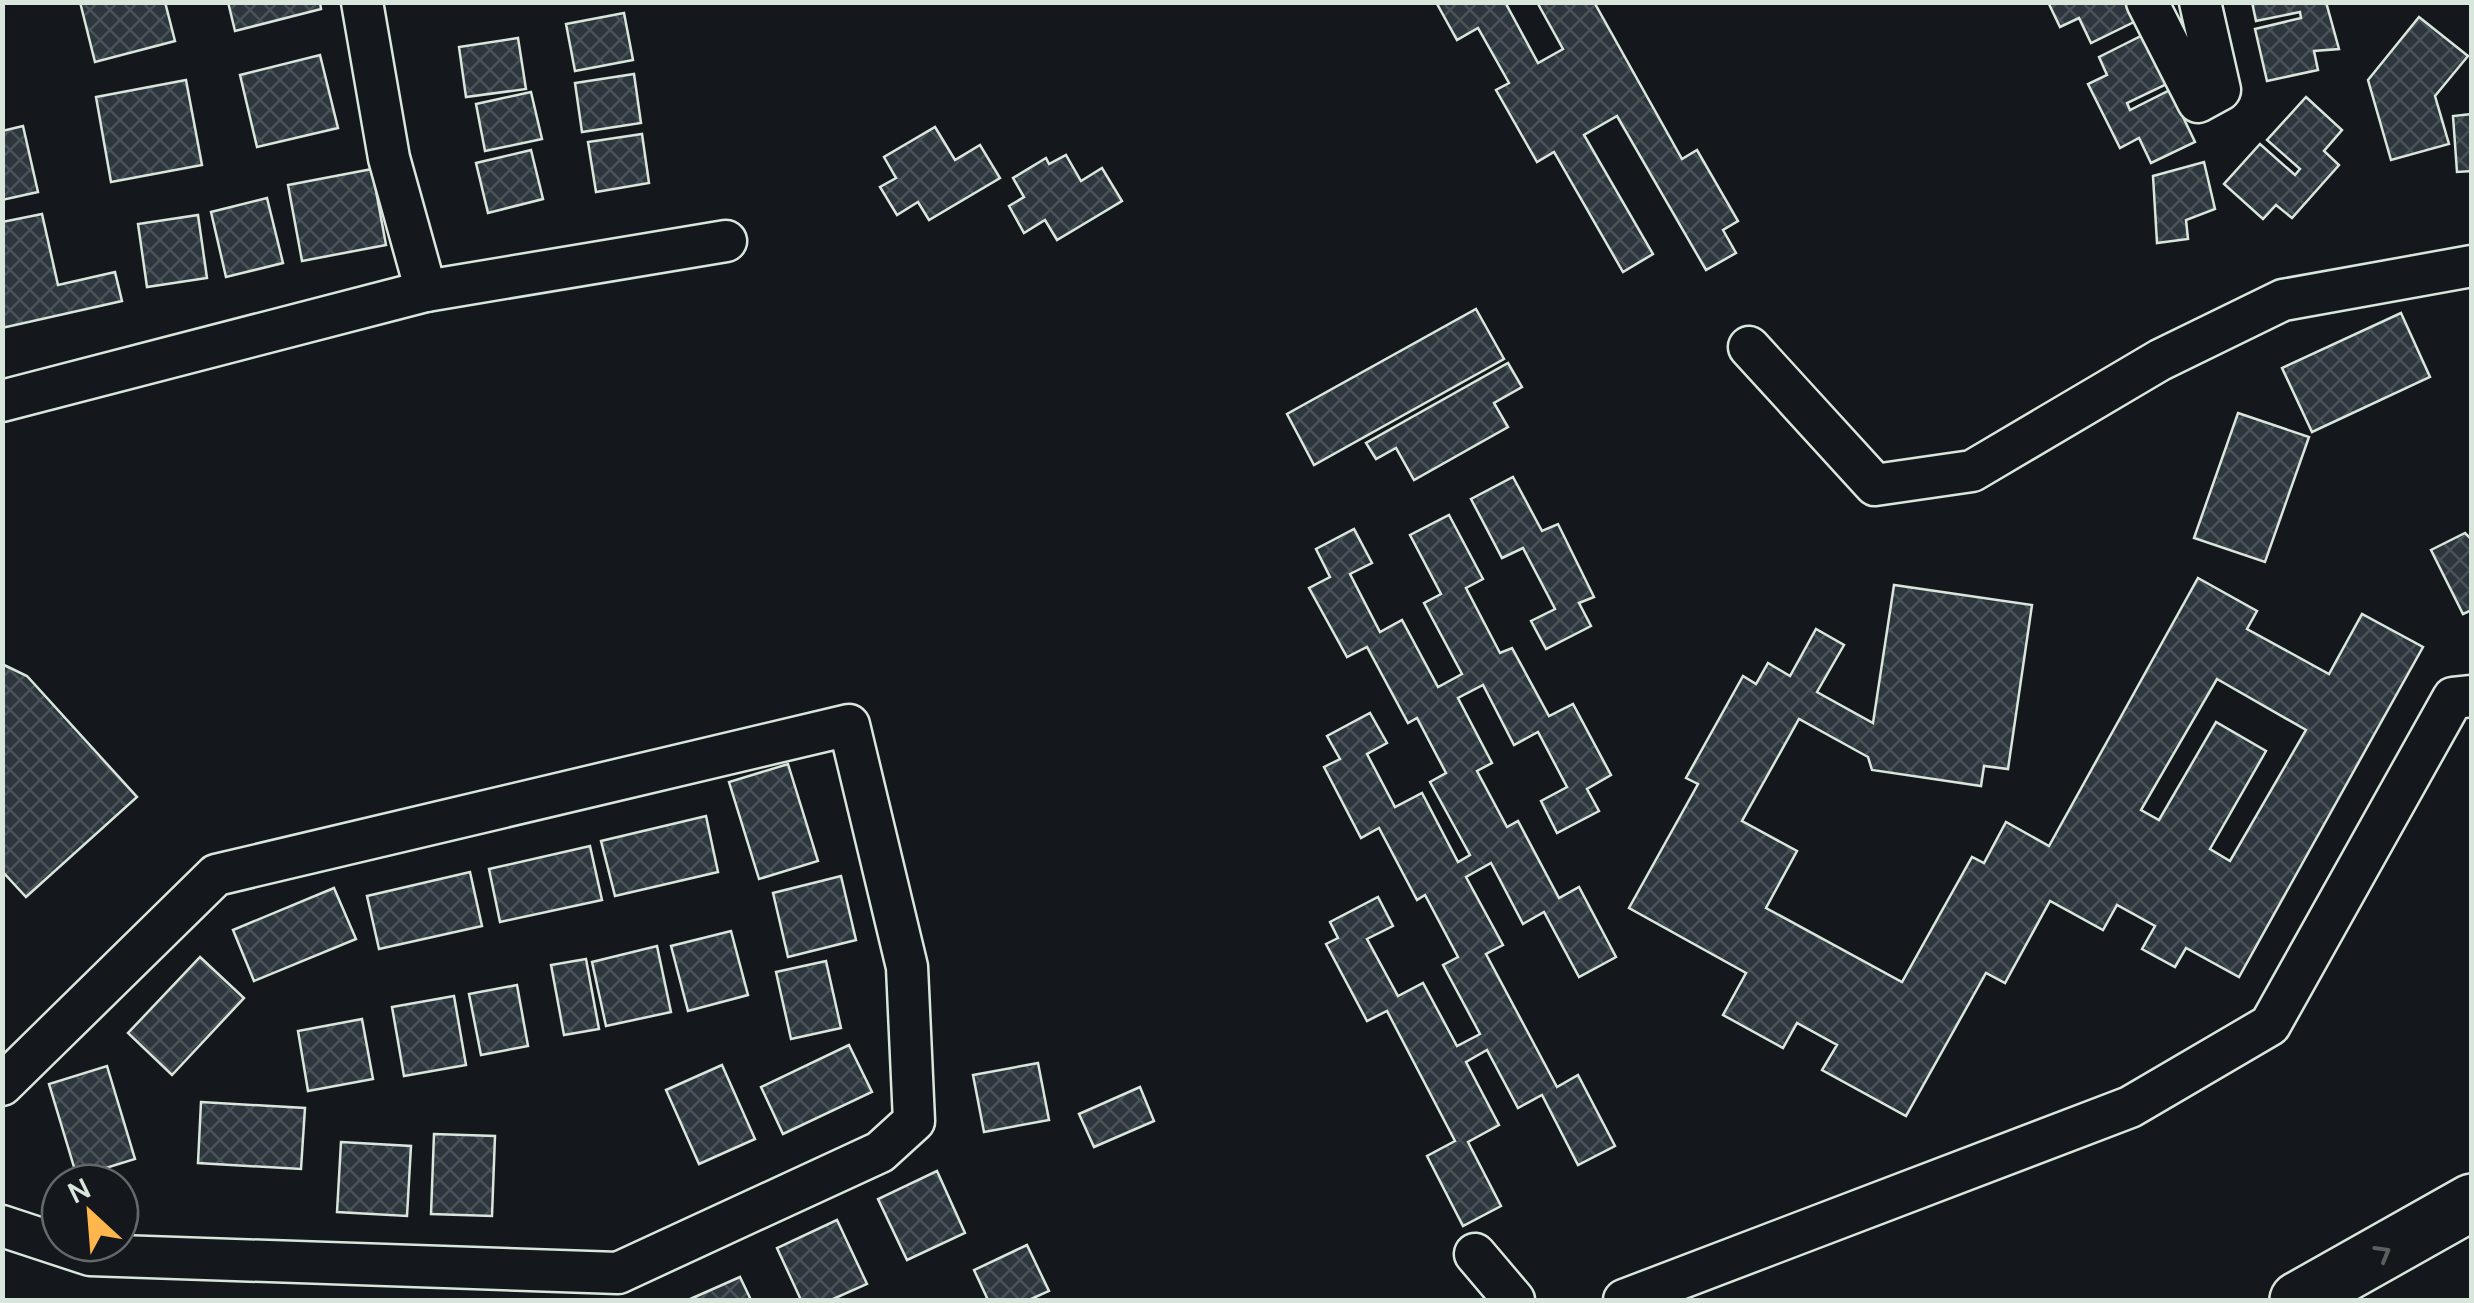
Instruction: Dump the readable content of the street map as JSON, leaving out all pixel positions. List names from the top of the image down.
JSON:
{
  "north": "top left"
}
